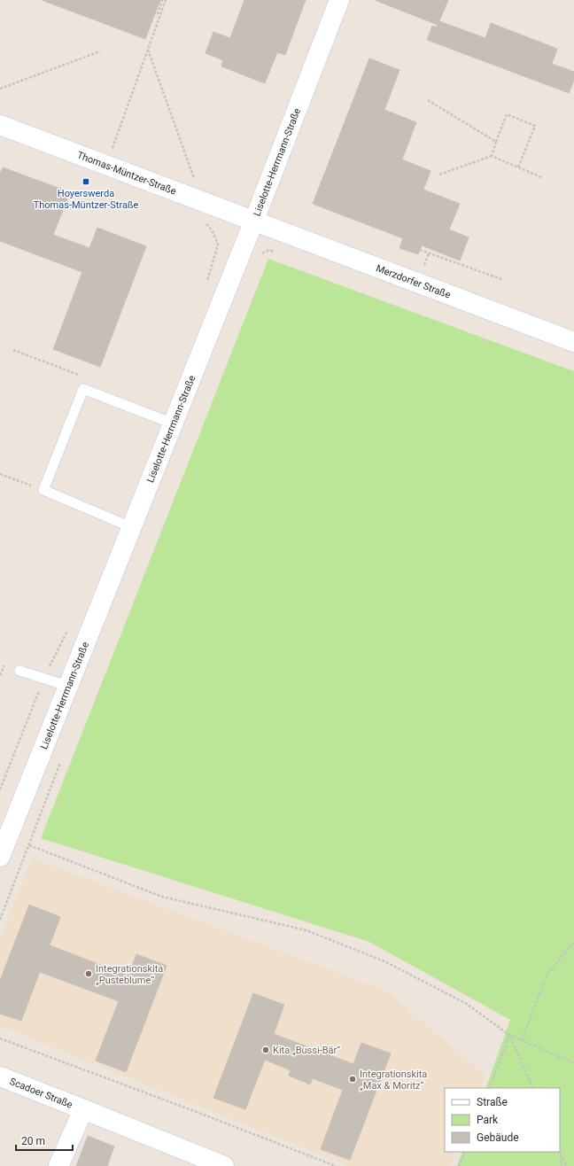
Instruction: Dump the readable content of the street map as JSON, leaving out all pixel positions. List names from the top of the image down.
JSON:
{
  "streets": {
    "street": [
      "Liselotte-Herrmann-Straße",
      "Thomas-Müntzer-Straße",
      "Merzdorfer Straße",
      "Scadoer Straße"
    ]
  },
  "crossings": [
    ["Liselotte-Herrmann-Straße", "Thomas-Müntzer-Straße"],
    ["Liselotte-Herrmann-Straße", "Merzdorfer Straße"],
    ["Thomas-Müntzer-Straße", "Merzdorfer Straße"]
  ],
  "places": {
    "transit": ["Hoyerswerda Thomas-Müntzer-Straße"],
    "other": ["Integrationskita „Pusteblume“", "Kita „Bussi-Bär“", "Integrationskita „Max & Moritz“"]
  },
  "legend": ["Straße", "Park", "Gebäude"],
  "scale_bar": "20 m"
}
